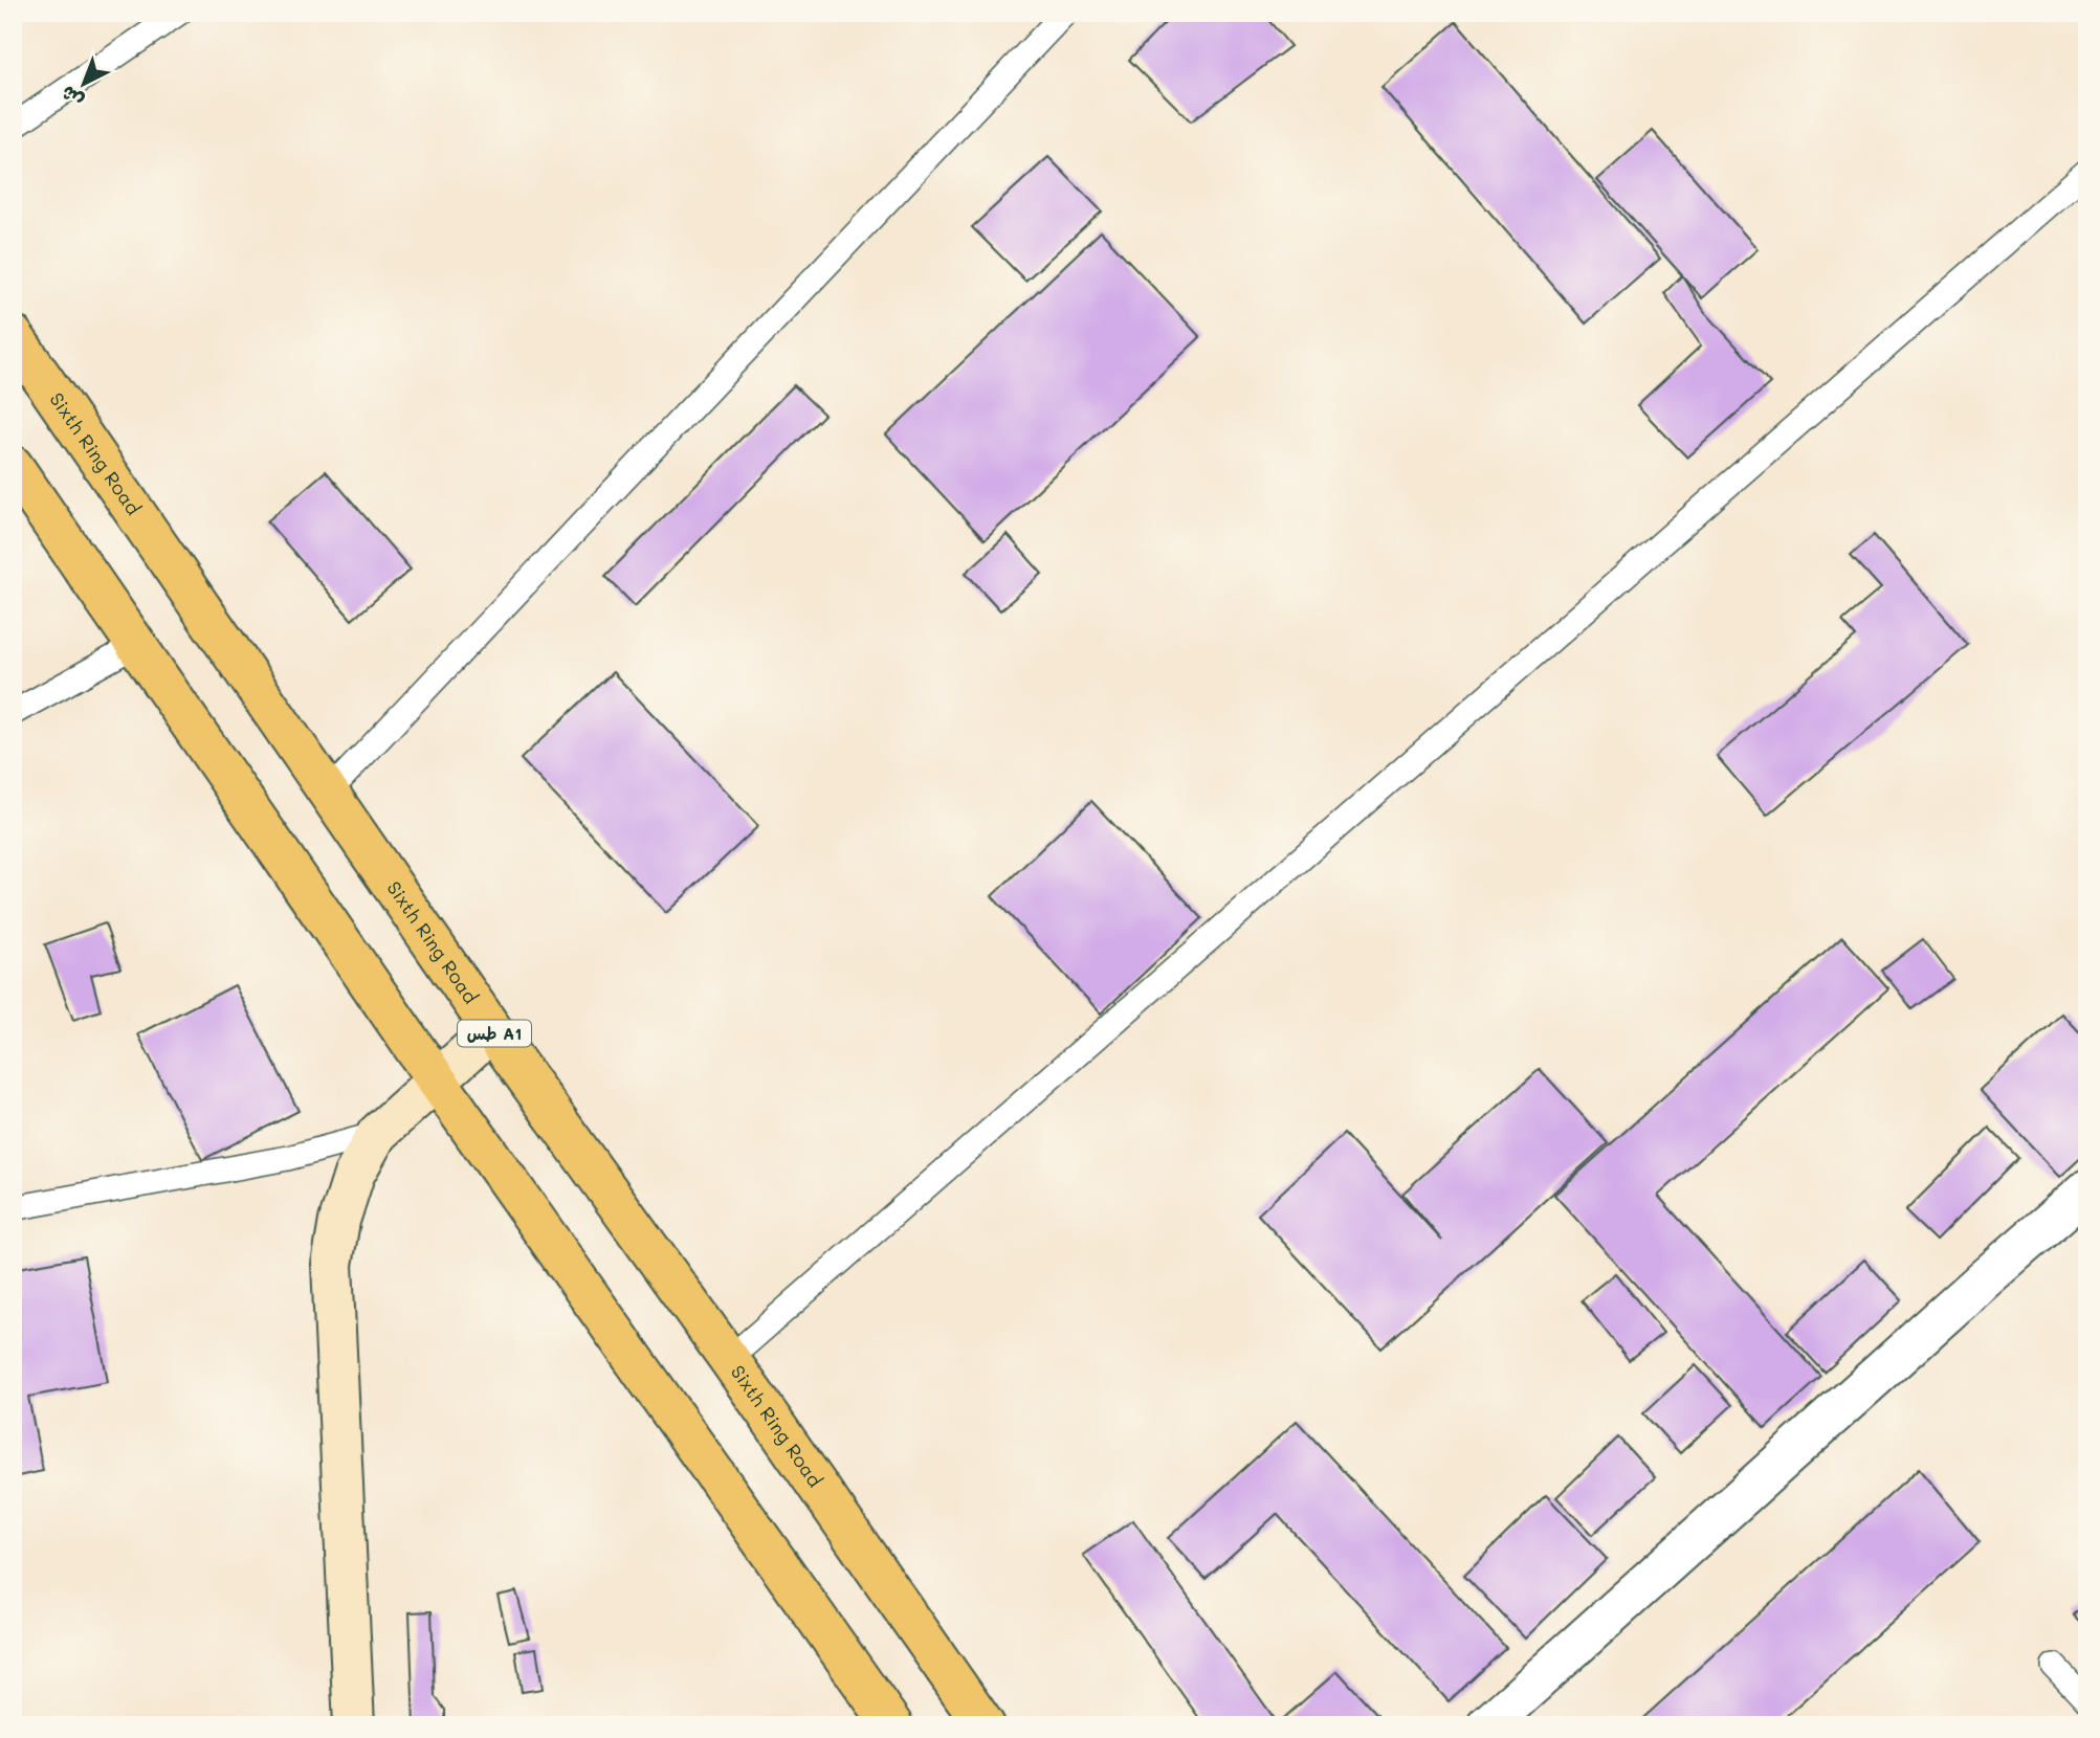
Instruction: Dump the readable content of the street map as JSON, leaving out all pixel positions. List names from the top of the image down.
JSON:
{
  "streets": {
    "highway": ["Sixth Ring Road", "طس A1"]
  },
  "north": "bottom left"
}
